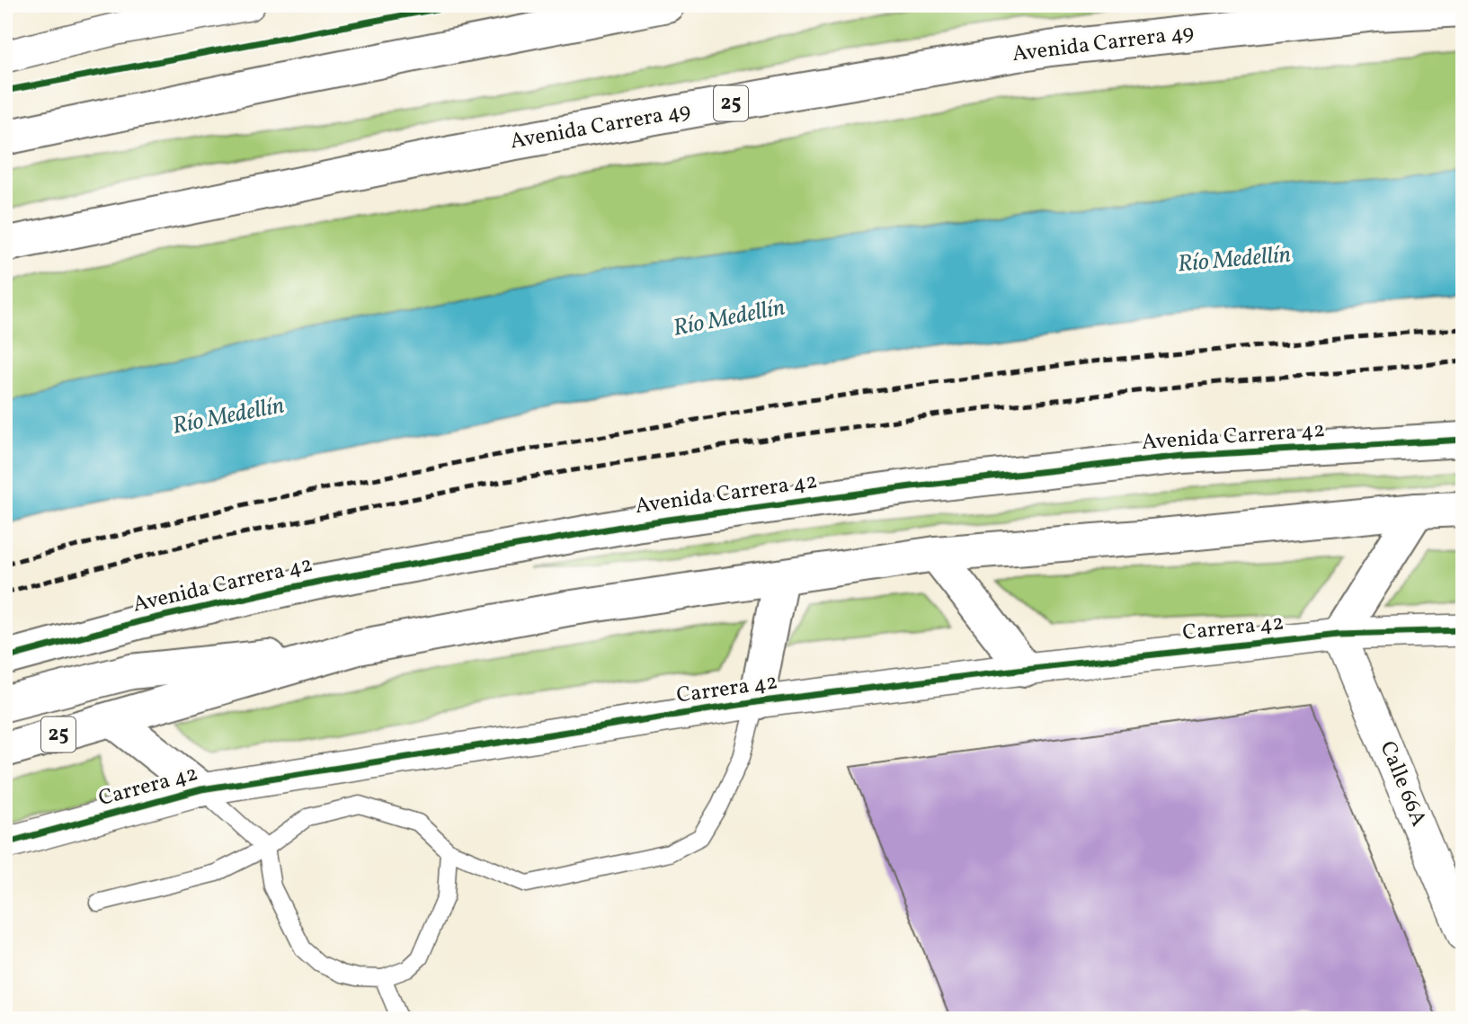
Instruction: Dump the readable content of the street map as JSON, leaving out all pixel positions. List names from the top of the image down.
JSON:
{
  "streets": {
    "highway": ["Avenida Carrera 49", "25", "Avenida Carrera 42"],
    "street": ["Carrera 42", "Calle 66A"]
  },
  "crossings": [
    ["Carrera 42", "Calle 66A"]
  ],
  "water": ["Río Medellín"]
}
